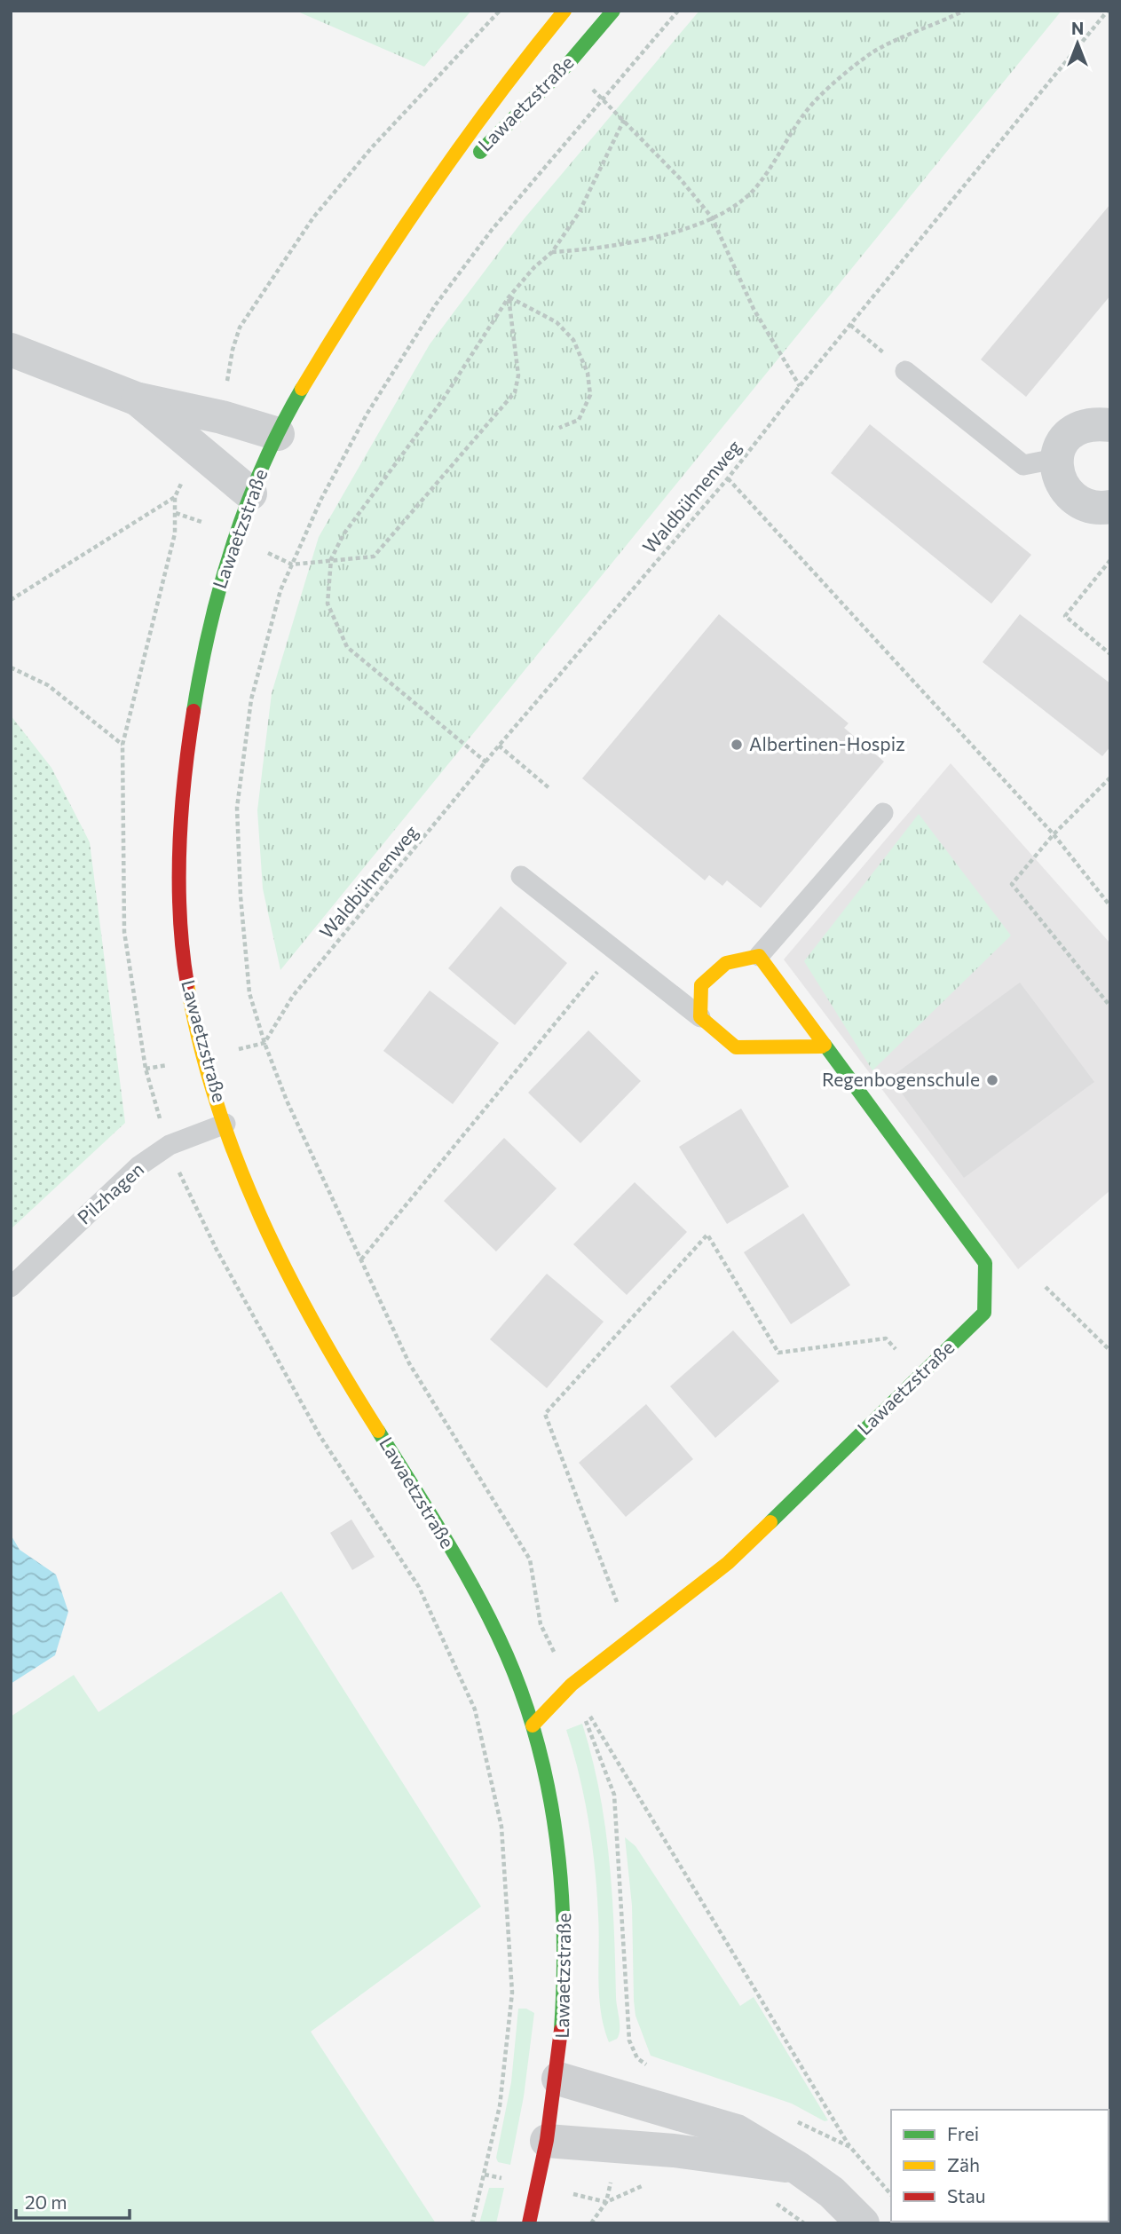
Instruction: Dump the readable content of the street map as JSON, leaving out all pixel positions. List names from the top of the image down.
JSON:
{
  "streets": {
    "street": ["Lawaetzstraße"],
    "lane": ["Pilzhagen"],
    "path": ["Waldbühnenweg"]
  },
  "crossings": [
    ["Lawaetzstraße", "Pilzhagen"]
  ],
  "places": ["Albertinen-Hospiz", "Regenbogenschule"],
  "legend": ["Frei", "Zäh", "Stau"],
  "scale_bar": "20 m",
  "north": "top"
}
